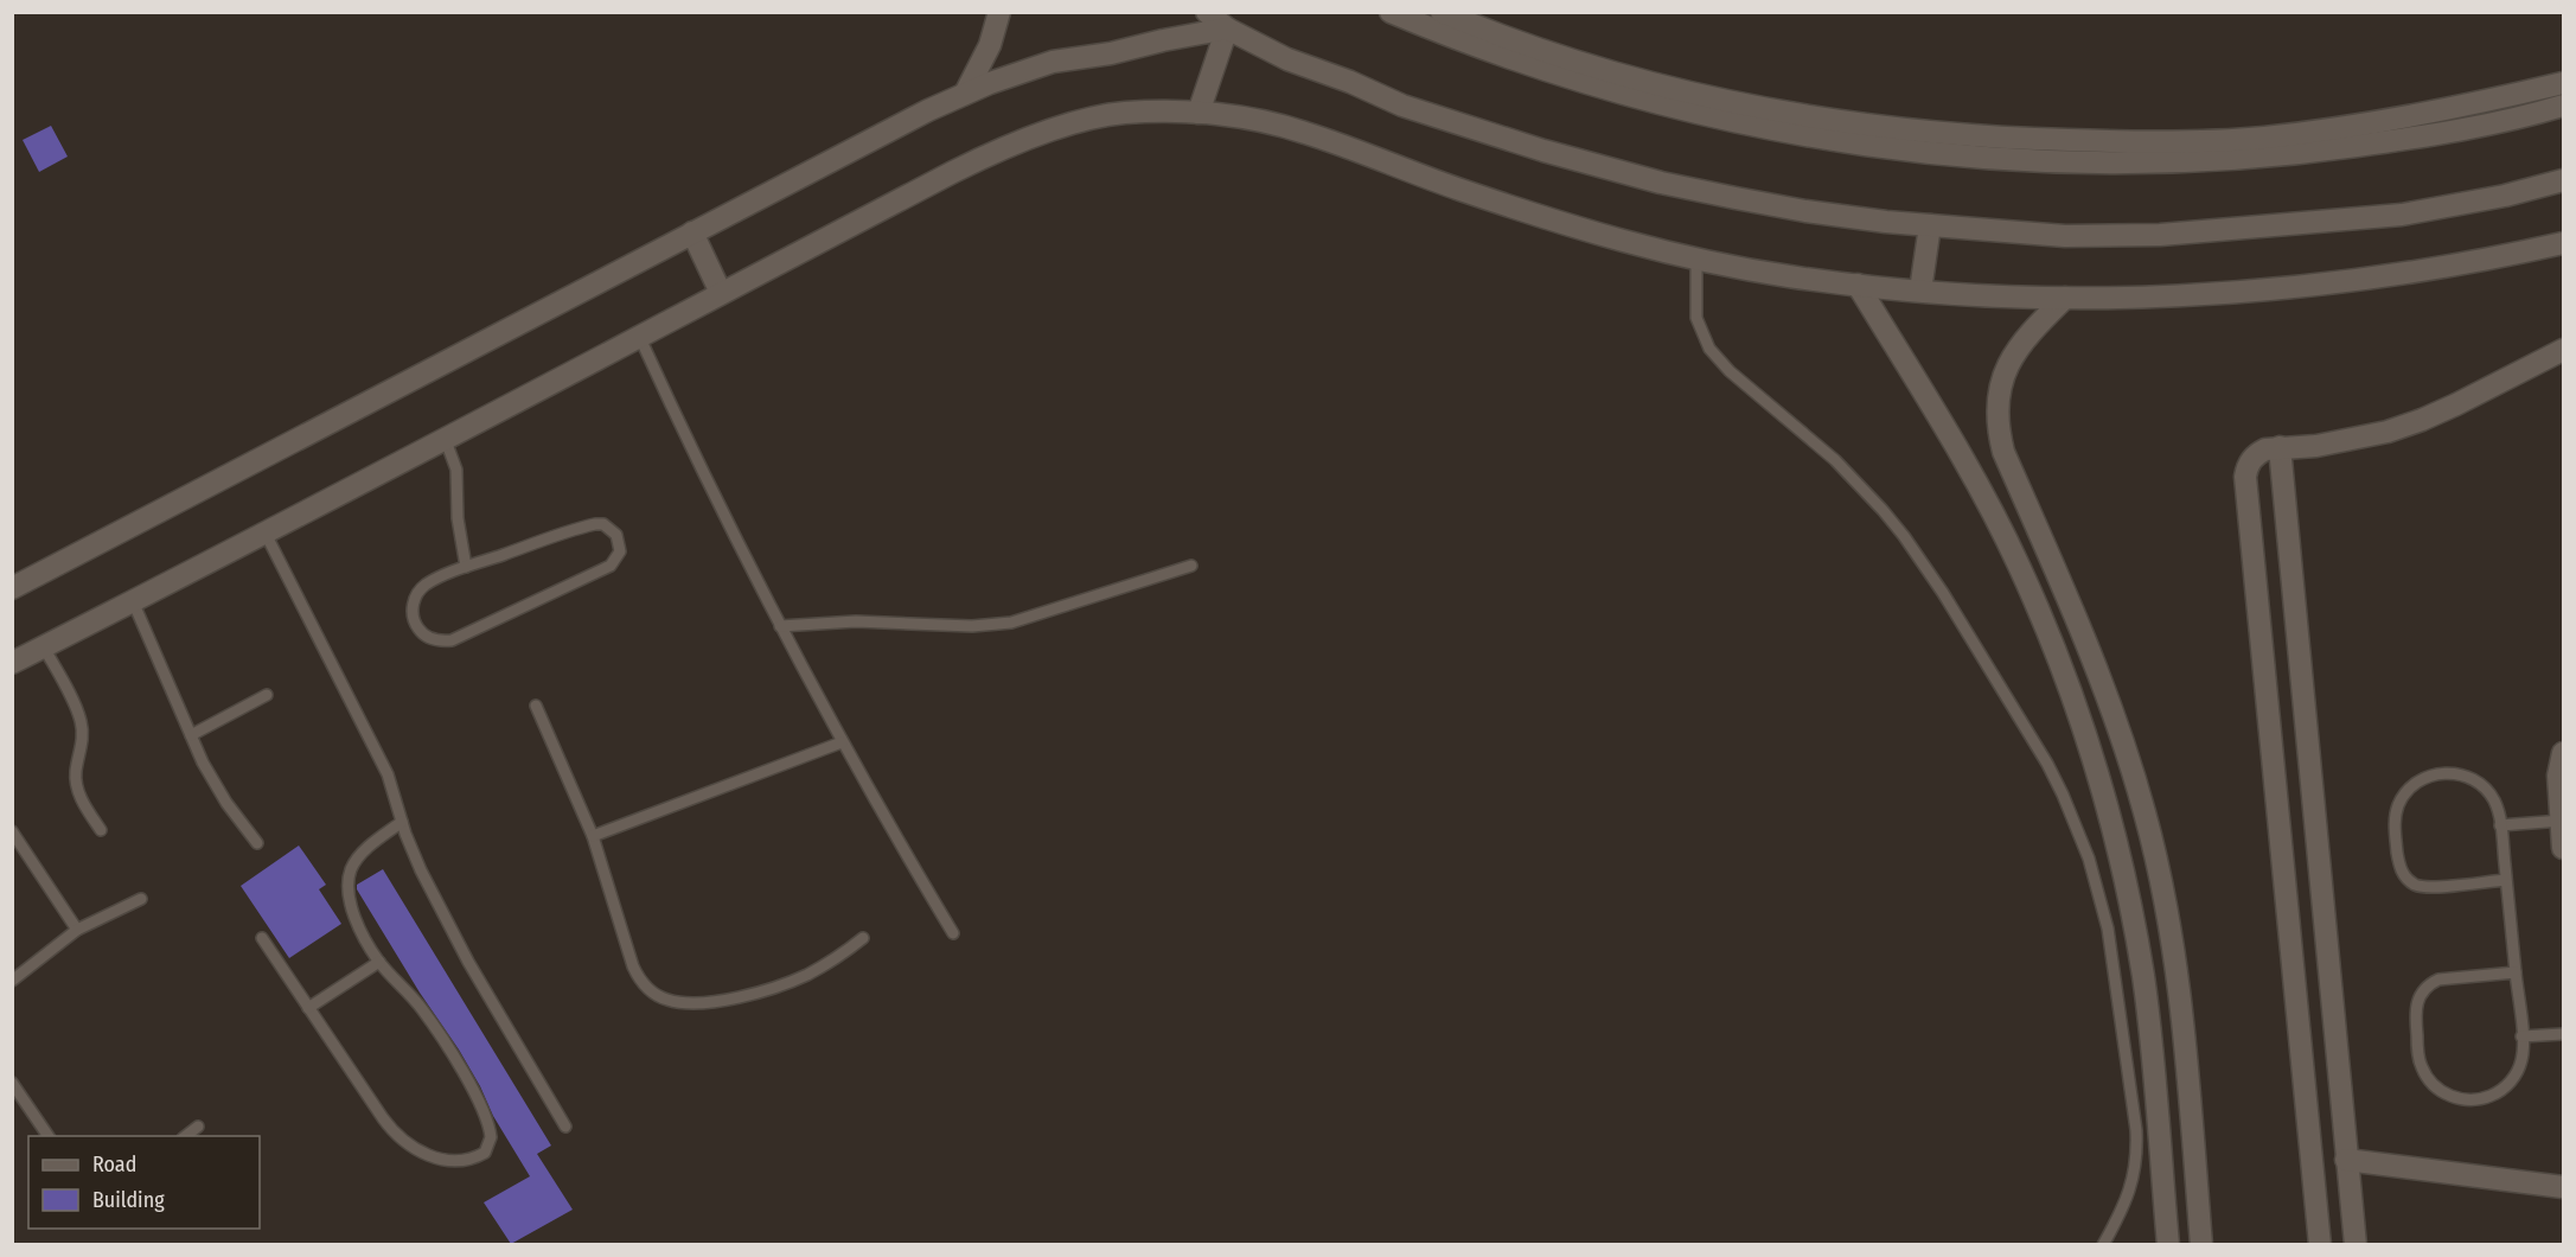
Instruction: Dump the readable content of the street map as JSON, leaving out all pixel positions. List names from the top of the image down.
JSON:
{
  "legend": ["Road", "Building"]
}
